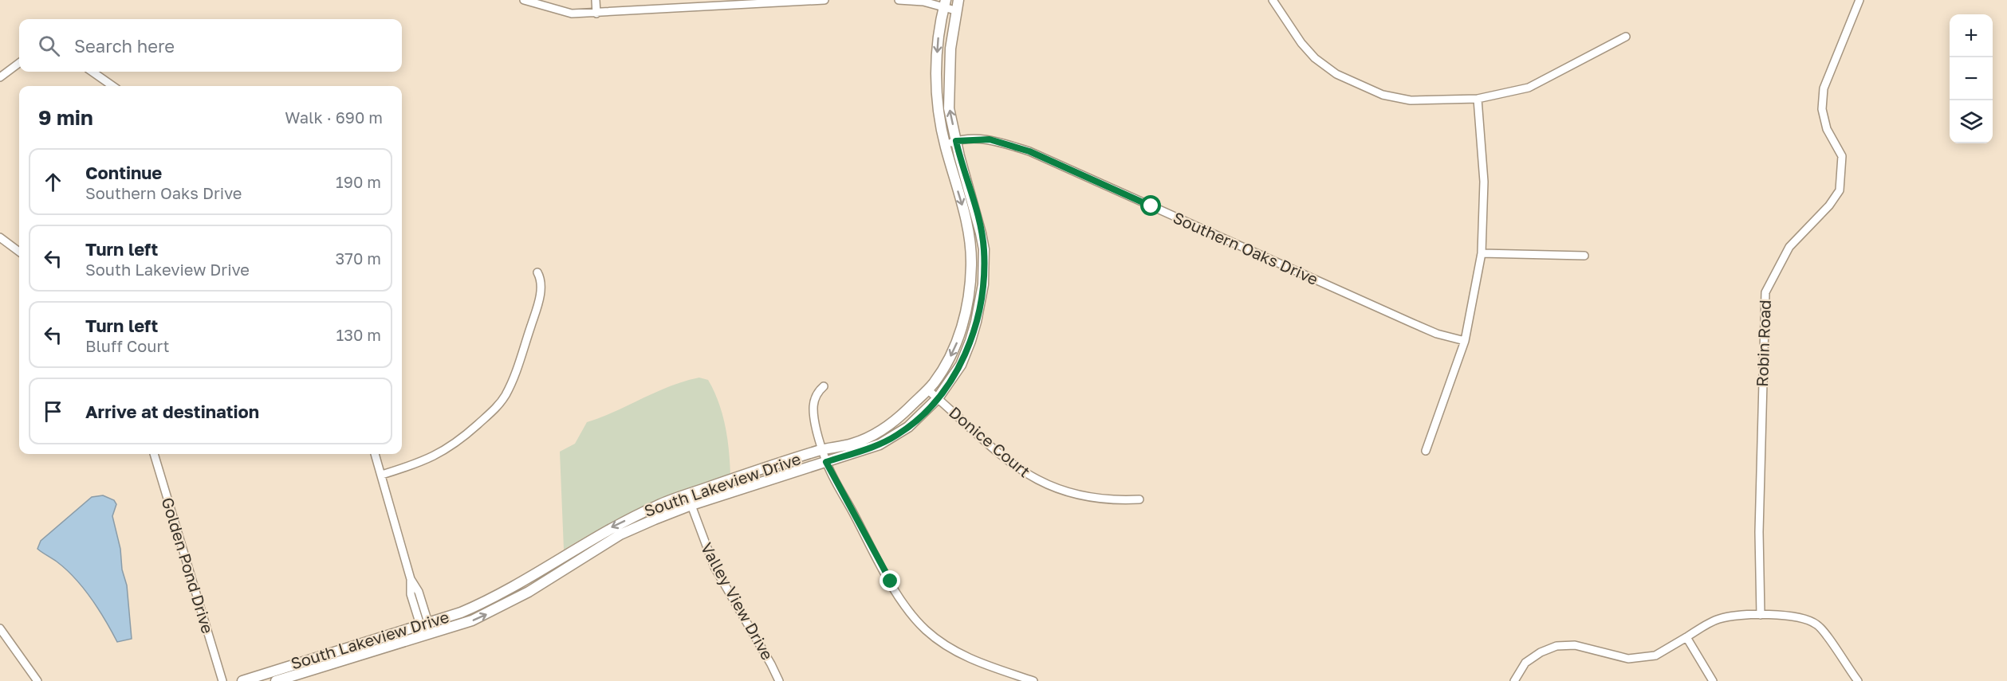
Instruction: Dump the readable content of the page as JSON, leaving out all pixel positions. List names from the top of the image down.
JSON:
{
  "streets": {
    "street": [
      "Southern Oaks Drive",
      "Robin Road",
      "Donice Court",
      "South Lakeview Drive",
      "Golden Pond Drive",
      "Valley View Drive"
    ]
  },
  "crossings": [
    ["Southern Oaks Drive", "South Lakeview Drive"],
    ["Donice Court", "South Lakeview Drive"],
    ["South Lakeview Drive", "Valley View Drive"]
  ],
  "page": {
    "map_buttons": ["+", "−"],
    "search": "Search here",
    "heading": ["9 min", "Walk · 690 m"],
    "list": [
      ["Continue", "Southern Oaks Drive", "190 m"],
      ["Turn left", "South Lakeview Drive", "370 m"],
      ["Turn left", "Bluff Court", "130 m"],
      "Arrive at destination"
    ]
  }
}
